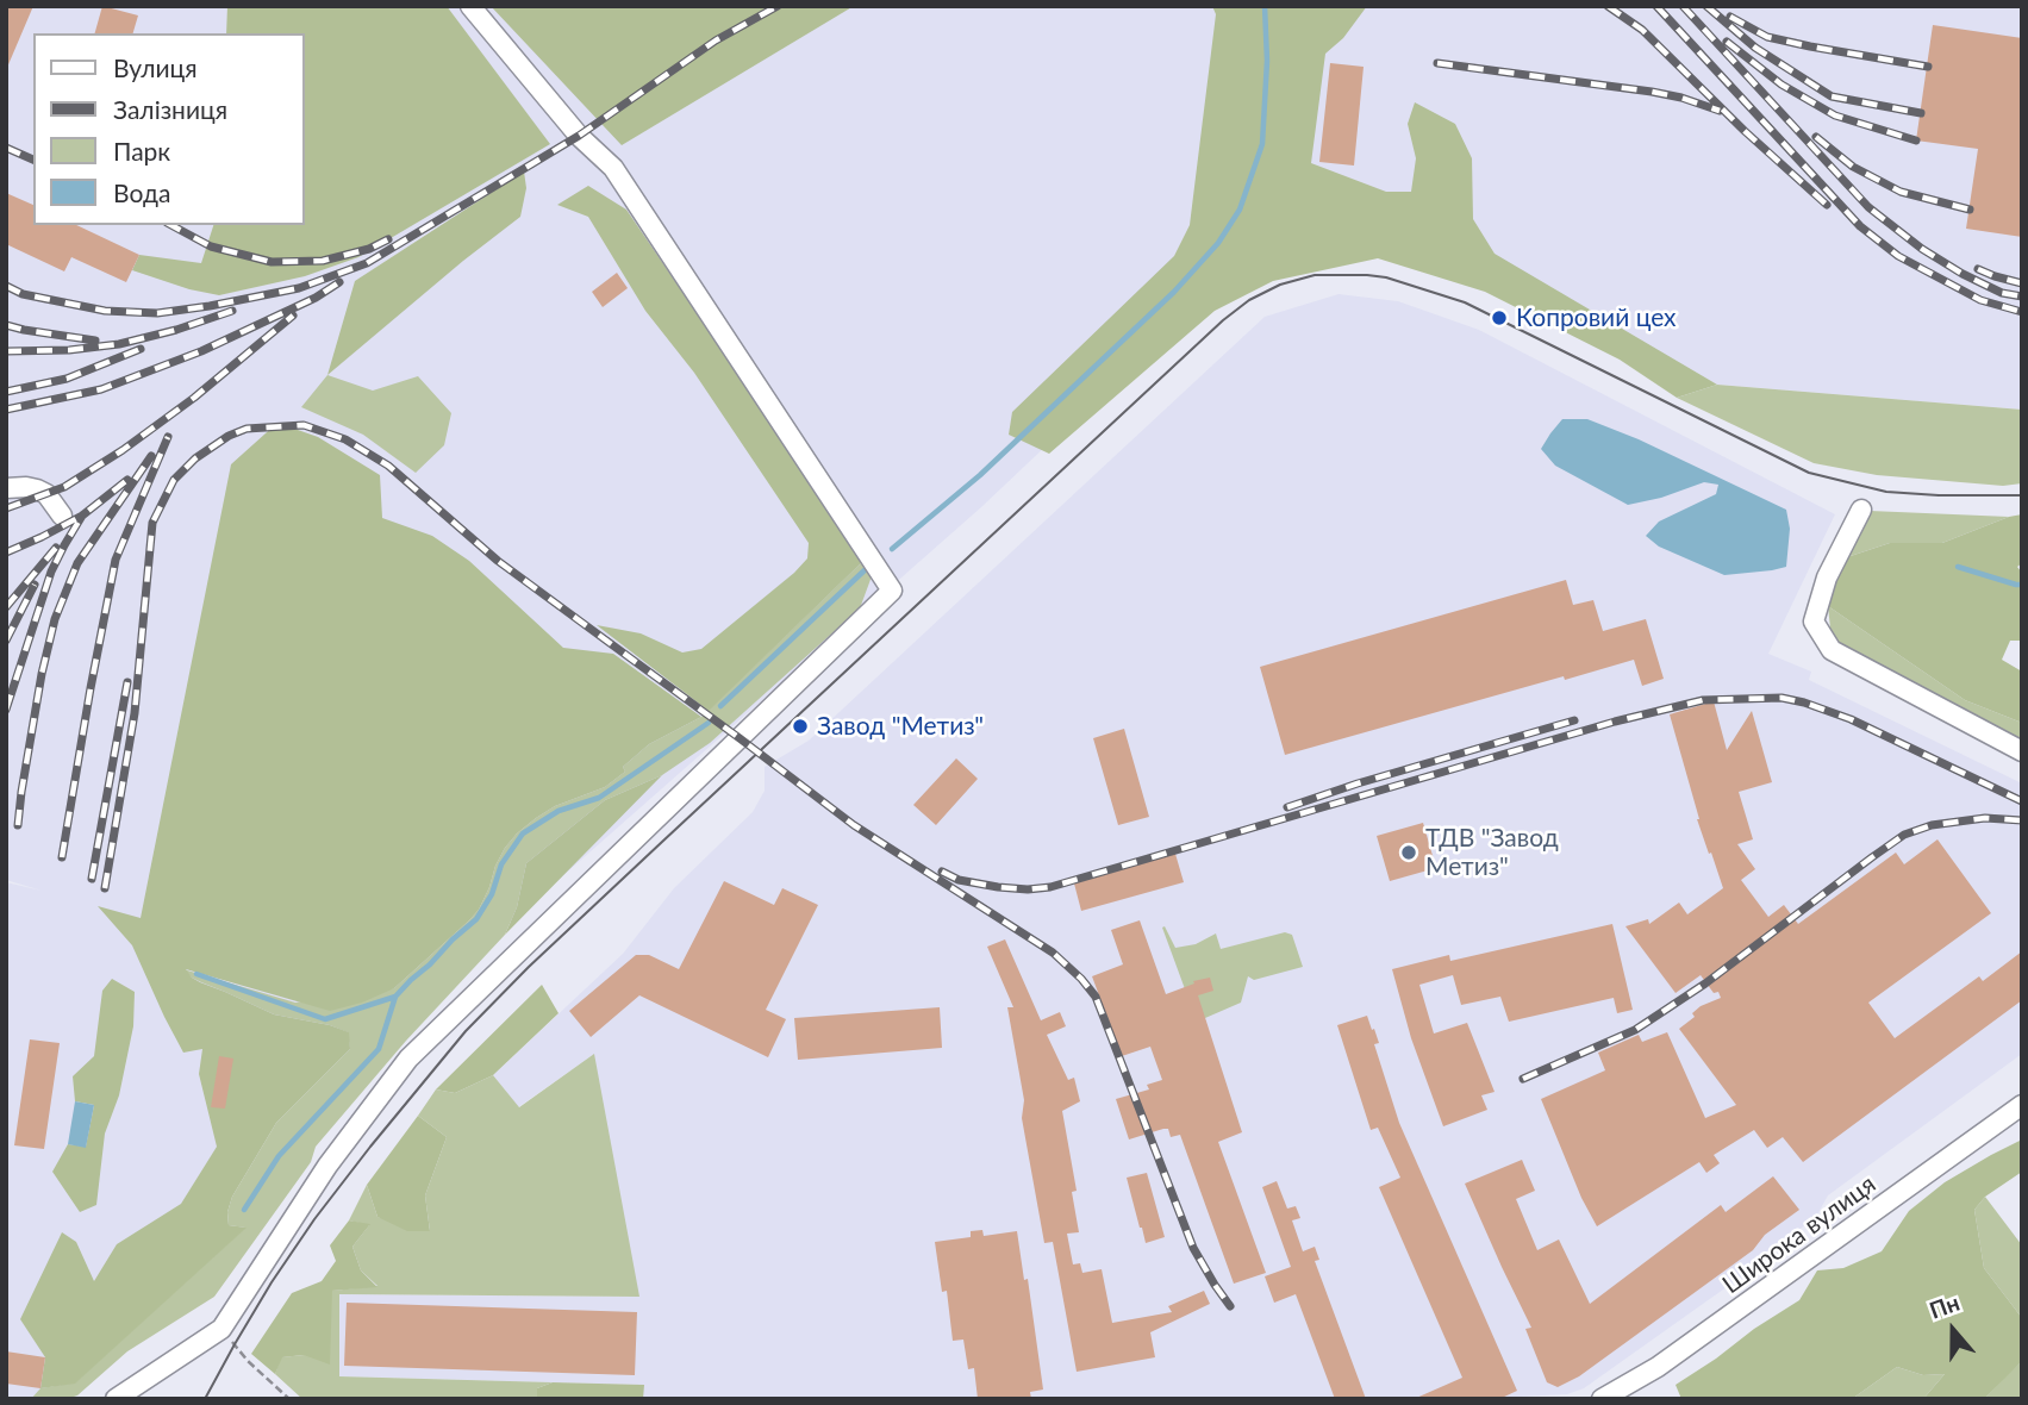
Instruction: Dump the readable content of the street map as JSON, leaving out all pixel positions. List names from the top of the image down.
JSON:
{
  "streets": {
    "street": ["Широка вулиця"]
  },
  "places": ["Копровий цех", "Завод \"Метиз\"", "ТДВ \"Завод Метиз\""],
  "legend": [
    "Вулиця",
    "Залізниця",
    "Парк",
    "Вода"
  ],
  "north": "top"
}
